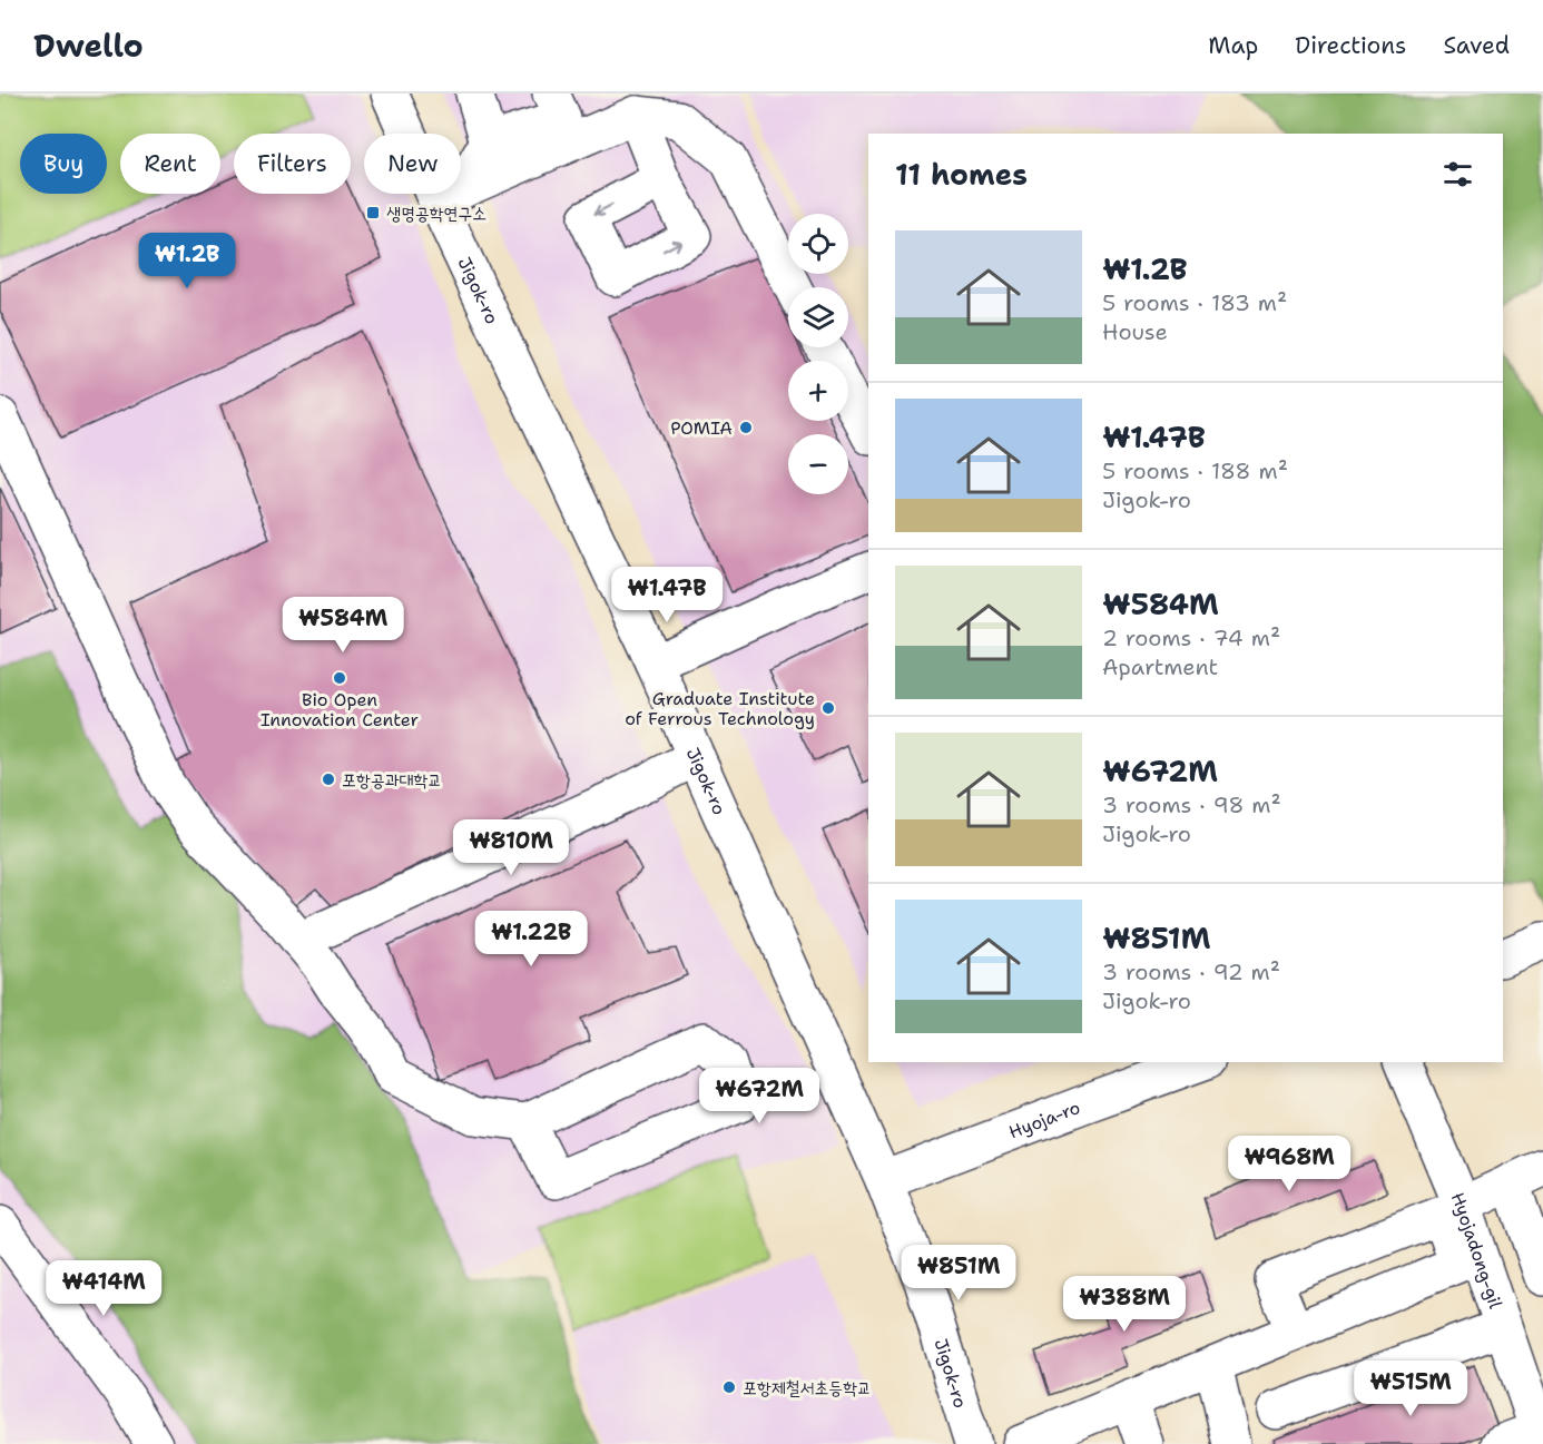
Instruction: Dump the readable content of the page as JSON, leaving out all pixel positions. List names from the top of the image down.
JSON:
{
  "streets": {
    "street": ["Jigok-ro", "Hyoja-ro", "Hyojadong-gil"]
  },
  "crossings": [
    ["Jigok-ro", "Hyoja-ro"]
  ],
  "places": {
    "transit": ["생명공학연구소"],
    "other": [
      "POMIA",
      "Bio Open Innovation Center",
      "Graduate Institute of Ferrous Technology",
      "포항공과대학교",
      "포항제철서초등학교"
    ]
  },
  "page": {
    "header": "Dwello",
    "nav": ["Map", "Directions", "Saved"],
    "chip": [
      "Buy",
      "Rent",
      "Filters",
      "New"
    ],
    "heading": "11 homes",
    "map_buttons": ["+", "−"],
    "list": [
      {
        "name": "₩1.2B",
        "note": "5 rooms · 183 m² · House"
      },
      {
        "name": "₩1.47B",
        "note": "5 rooms · 188 m² · Jigok-ro"
      },
      {
        "name": "₩584M",
        "note": "2 rooms · 74 m² · Apartment"
      },
      {
        "name": "₩672M",
        "note": "3 rooms · 98 m² · Jigok-ro"
      },
      {
        "name": "₩851M",
        "note": "3 rooms · 92 m² · Jigok-ro"
      }
    ],
    "price": [
      "₩1.2B",
      "₩1.47B",
      "₩584M",
      "₩810M",
      "₩1.22B",
      "₩672M",
      "₩968M",
      "₩851M",
      "₩414M",
      "₩388M",
      "₩515M"
    ]
  }
}
